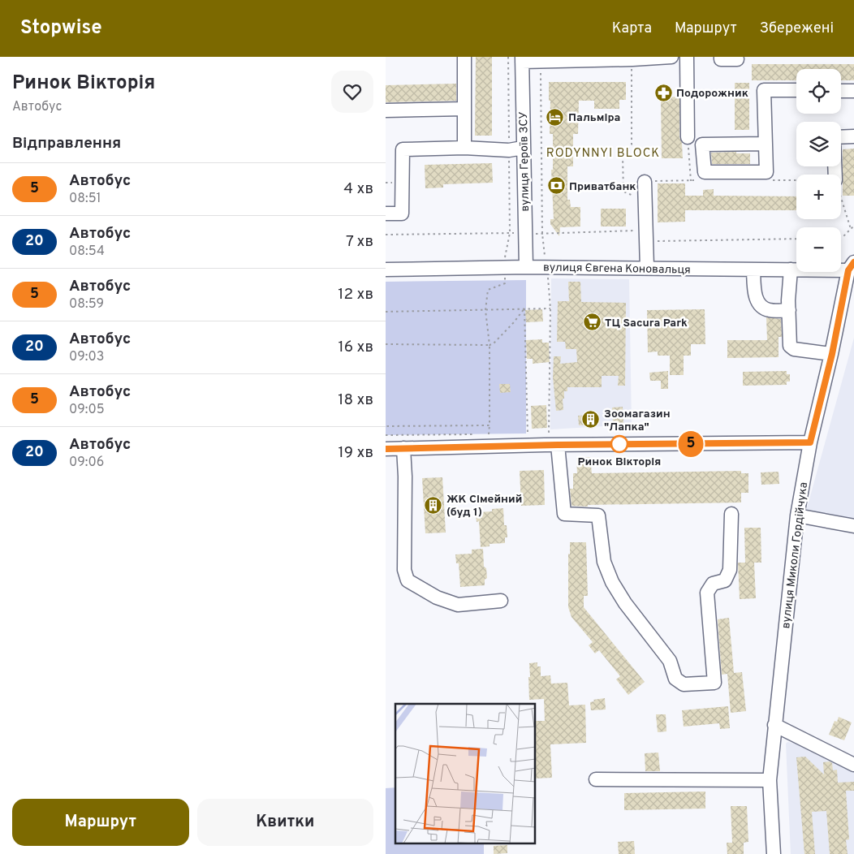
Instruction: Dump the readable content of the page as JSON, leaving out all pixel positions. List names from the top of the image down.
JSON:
{
  "streets": {
    "street": ["вулиця Героїв ЗСУ", "вулиця Євгена Коновальця", "вулиця Миколи Гордійчука"]
  },
  "crossings": [
    ["вулиця Героїв ЗСУ", "вулиця Євгена Коновальця"],
    ["вулиця Євгена Коновальця", "вулиця Миколи Гордійчука"]
  ],
  "districts": ["RODYNNYI BLOCK"],
  "places": {
    "pharmacy": ["Подорожник"],
    "hotel": ["Пальміра"],
    "bank": ["Приватбанк"],
    "supermarket": ["ТЦ Sacura Park"],
    "building": ["Зоомагазин \"Лапка\"", "ЖК Сімейний (буд 1)"],
    "other": ["Ринок Вікторія"]
  },
  "lines": ["bus line 5"],
  "page": {
    "header": "Stopwise",
    "nav": ["Карта", "Маршрут", "Збережені"],
    "heading": [
      ["Ринок Вікторія", "Автобус"],
      "Відправлення"
    ],
    "on_map": "5",
    "map_buttons": ["+", "−"],
    "list": [
      {
        "mark": "5",
        "name": "Автобус",
        "note": "08:51",
        "value": "4 хв"
      },
      {
        "mark": "20",
        "name": "Автобус",
        "note": "08:54",
        "value": "7 хв"
      },
      {
        "mark": "5",
        "name": "Автобус",
        "note": "08:59",
        "value": "12 хв"
      },
      {
        "mark": "20",
        "name": "Автобус",
        "note": "09:03",
        "value": "16 хв"
      },
      {
        "mark": "5",
        "name": "Автобус",
        "note": "09:05",
        "value": "18 хв"
      },
      {
        "mark": "20",
        "name": "Автобус",
        "note": "09:06",
        "value": "19 хв"
      }
    ],
    "buttons": ["Маршрут", "Квитки"]
  }
}
